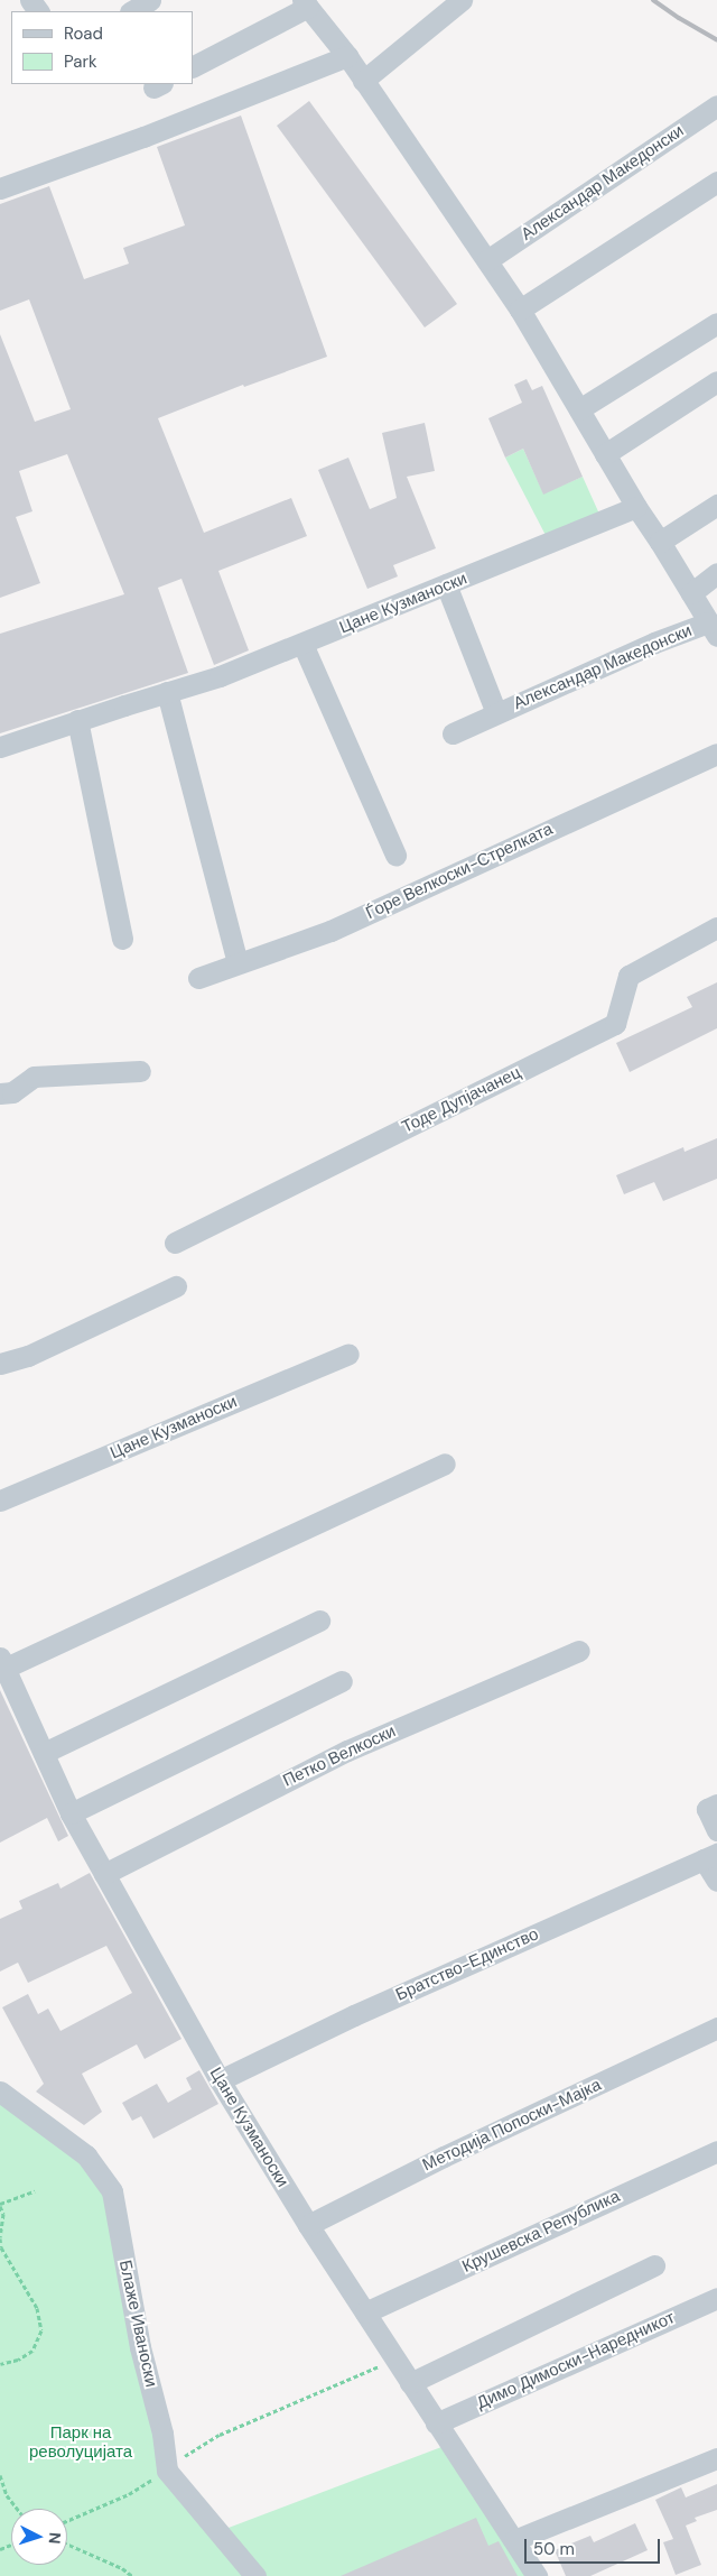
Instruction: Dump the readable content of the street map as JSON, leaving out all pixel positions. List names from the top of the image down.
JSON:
{
  "streets": {
    "street": [
      "Александар Македонски",
      "Цане Кузманоски",
      "Ѓоре Велкоски-Стрелката",
      "Тоде Дупјачанец",
      "Петко Велкоски",
      "Братство-Единство",
      "Методија Попоски-Мајка",
      "Крушевска Република",
      "Блаже Иваноски",
      "Димо Димоски-Наредникот"
    ]
  },
  "crossings": [
    ["Александар Македонски", "Цане Кузманоски"],
    ["Цане Кузманоски", "Петко Велкоски"],
    ["Цане Кузманоски", "Братство-Единство"],
    ["Цане Кузманоски", "Методија Попоски-Мајка"],
    ["Цане Кузманоски", "Крушевска Република"],
    ["Цане Кузманоски", "Димо Димоски-Наредникот"]
  ],
  "parks": ["Парк на револуцијата"],
  "legend": ["Road", "Park"],
  "scale_bar": "50 m",
  "north": "right"
}
